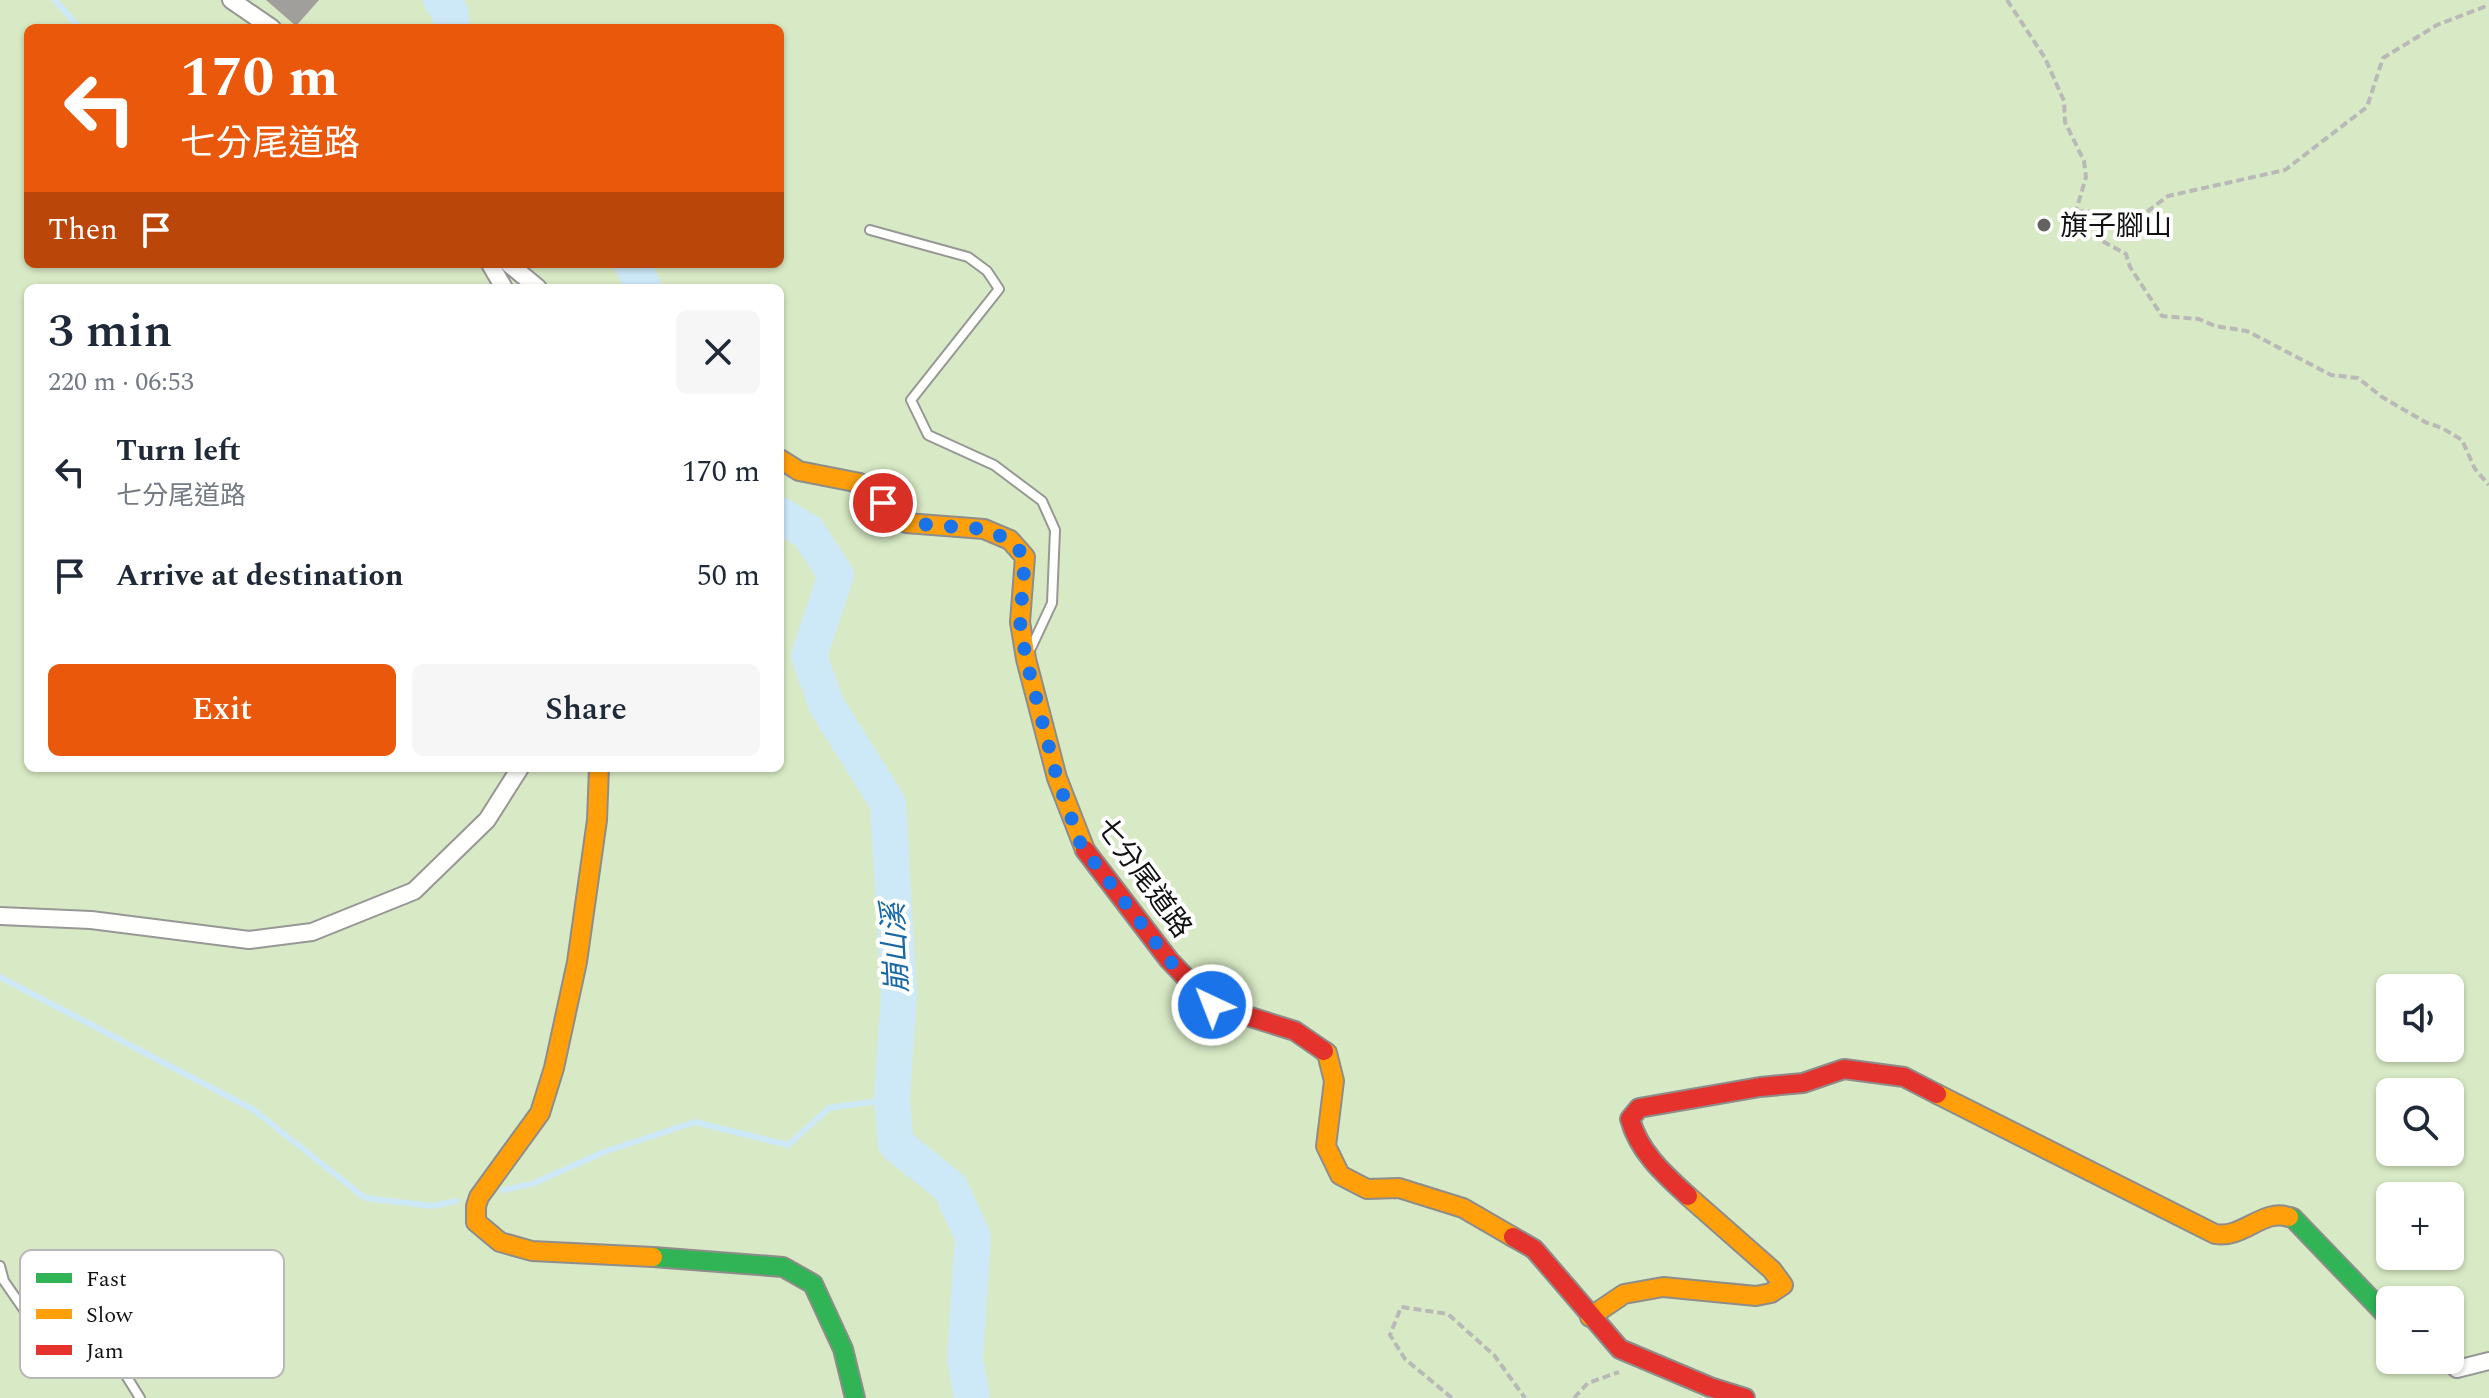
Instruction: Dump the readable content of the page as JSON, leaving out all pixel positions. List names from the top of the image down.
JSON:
{
  "streets": {
    "street": ["七分尾道路"]
  },
  "water": ["崩山溪"],
  "places": ["旗子腳山"],
  "legend": ["Fast", "Slow", "Jam"],
  "page": {
    "turn": ["170 m", "七分尾道路"],
    "then": "Then",
    "heading": ["3 min", "220 m · 06:53"],
    "list": [
      {
        "name": "Turn left",
        "note": "七分尾道路",
        "value": "170 m"
      },
      {
        "name": "Arrive at destination",
        "value": "50 m"
      }
    ],
    "buttons": ["Exit", "Share"],
    "map_buttons": ["+", "−"]
  }
}
